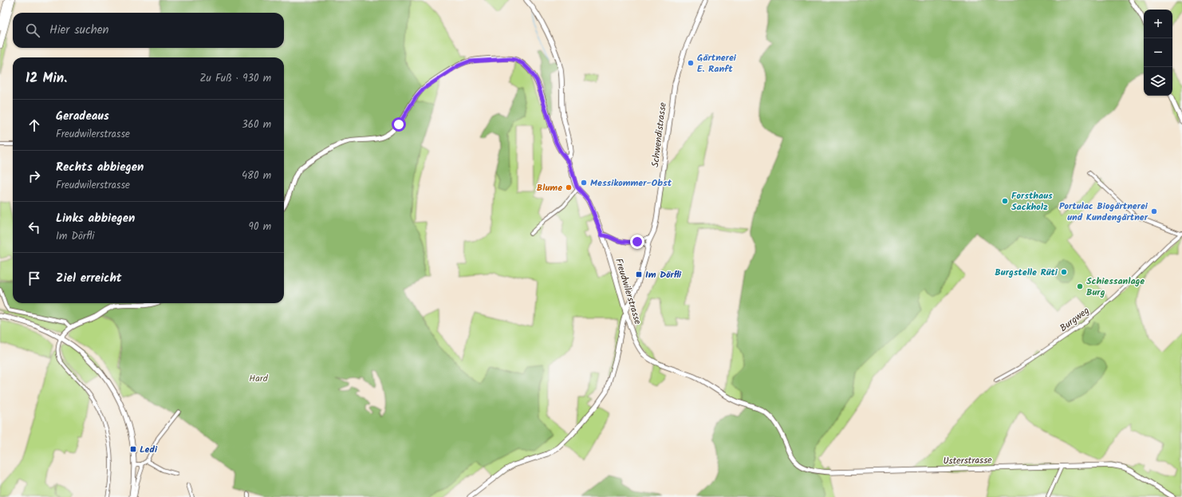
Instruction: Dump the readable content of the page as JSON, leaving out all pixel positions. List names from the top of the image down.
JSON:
{
  "streets": {
    "street": [
      "Schwendistrasse",
      "Freudwilerstrasse",
      "Burgweg",
      "Usterstrasse"
    ]
  },
  "crossings": [
    ["Schwendistrasse", "Freudwilerstrasse"],
    ["Freudwilerstrasse", "Usterstrasse"]
  ],
  "parks": ["Hard"],
  "places": {
    "other": [
      "Gärtnerei E. Ranft",
      "Messikommer-Obst",
      "Blume",
      "Forsthaus Sackholz",
      "Portulac Biogärtnerei und Kundengärtner",
      "Burgstelle Rüti",
      "Schiessanlage Burg"
    ],
    "transit": ["Im Dörfli", "Ledi"]
  },
  "page": {
    "map_buttons": ["+", "−"],
    "search": "Hier suchen",
    "heading": ["12 Min.", "Zu Fuß · 930 m"],
    "list": [
      ["Geradeaus", "Freudwilerstrasse", "360 m"],
      ["Rechts abbiegen", "Freudwilerstrasse", "480 m"],
      ["Links abbiegen", "Im Dörfli", "90 m"],
      "Ziel erreicht"
    ]
  }
}
